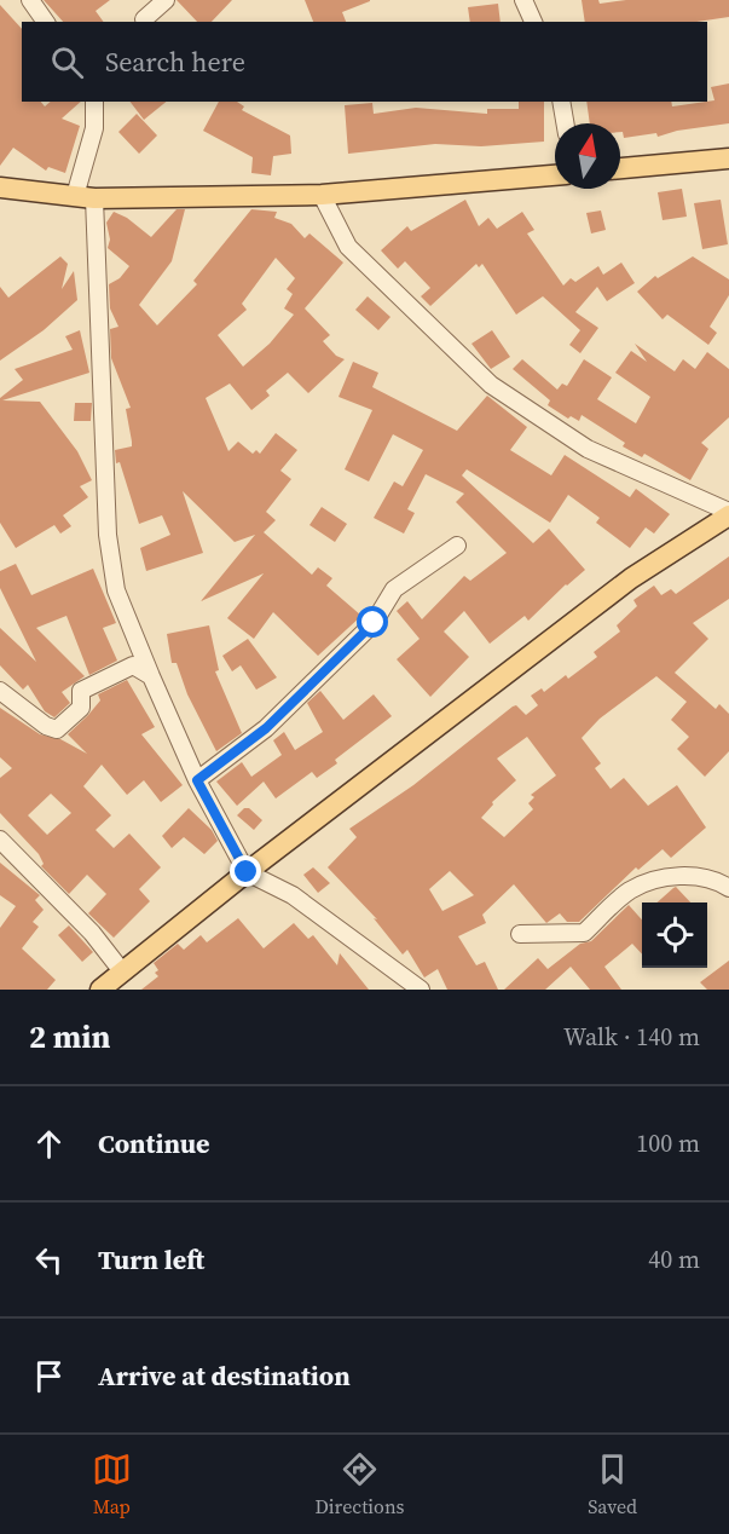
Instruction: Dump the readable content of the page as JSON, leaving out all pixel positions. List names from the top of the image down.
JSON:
{
  "north": "top",
  "page": {
    "search": "Search here",
    "heading": ["2 min", "Walk · 140 m"],
    "list": [
      ["Continue", "100 m"],
      ["Turn left", "40 m"],
      "Arrive at destination"
    ],
    "nav": ["Map", "Directions", "Saved"]
  }
}
